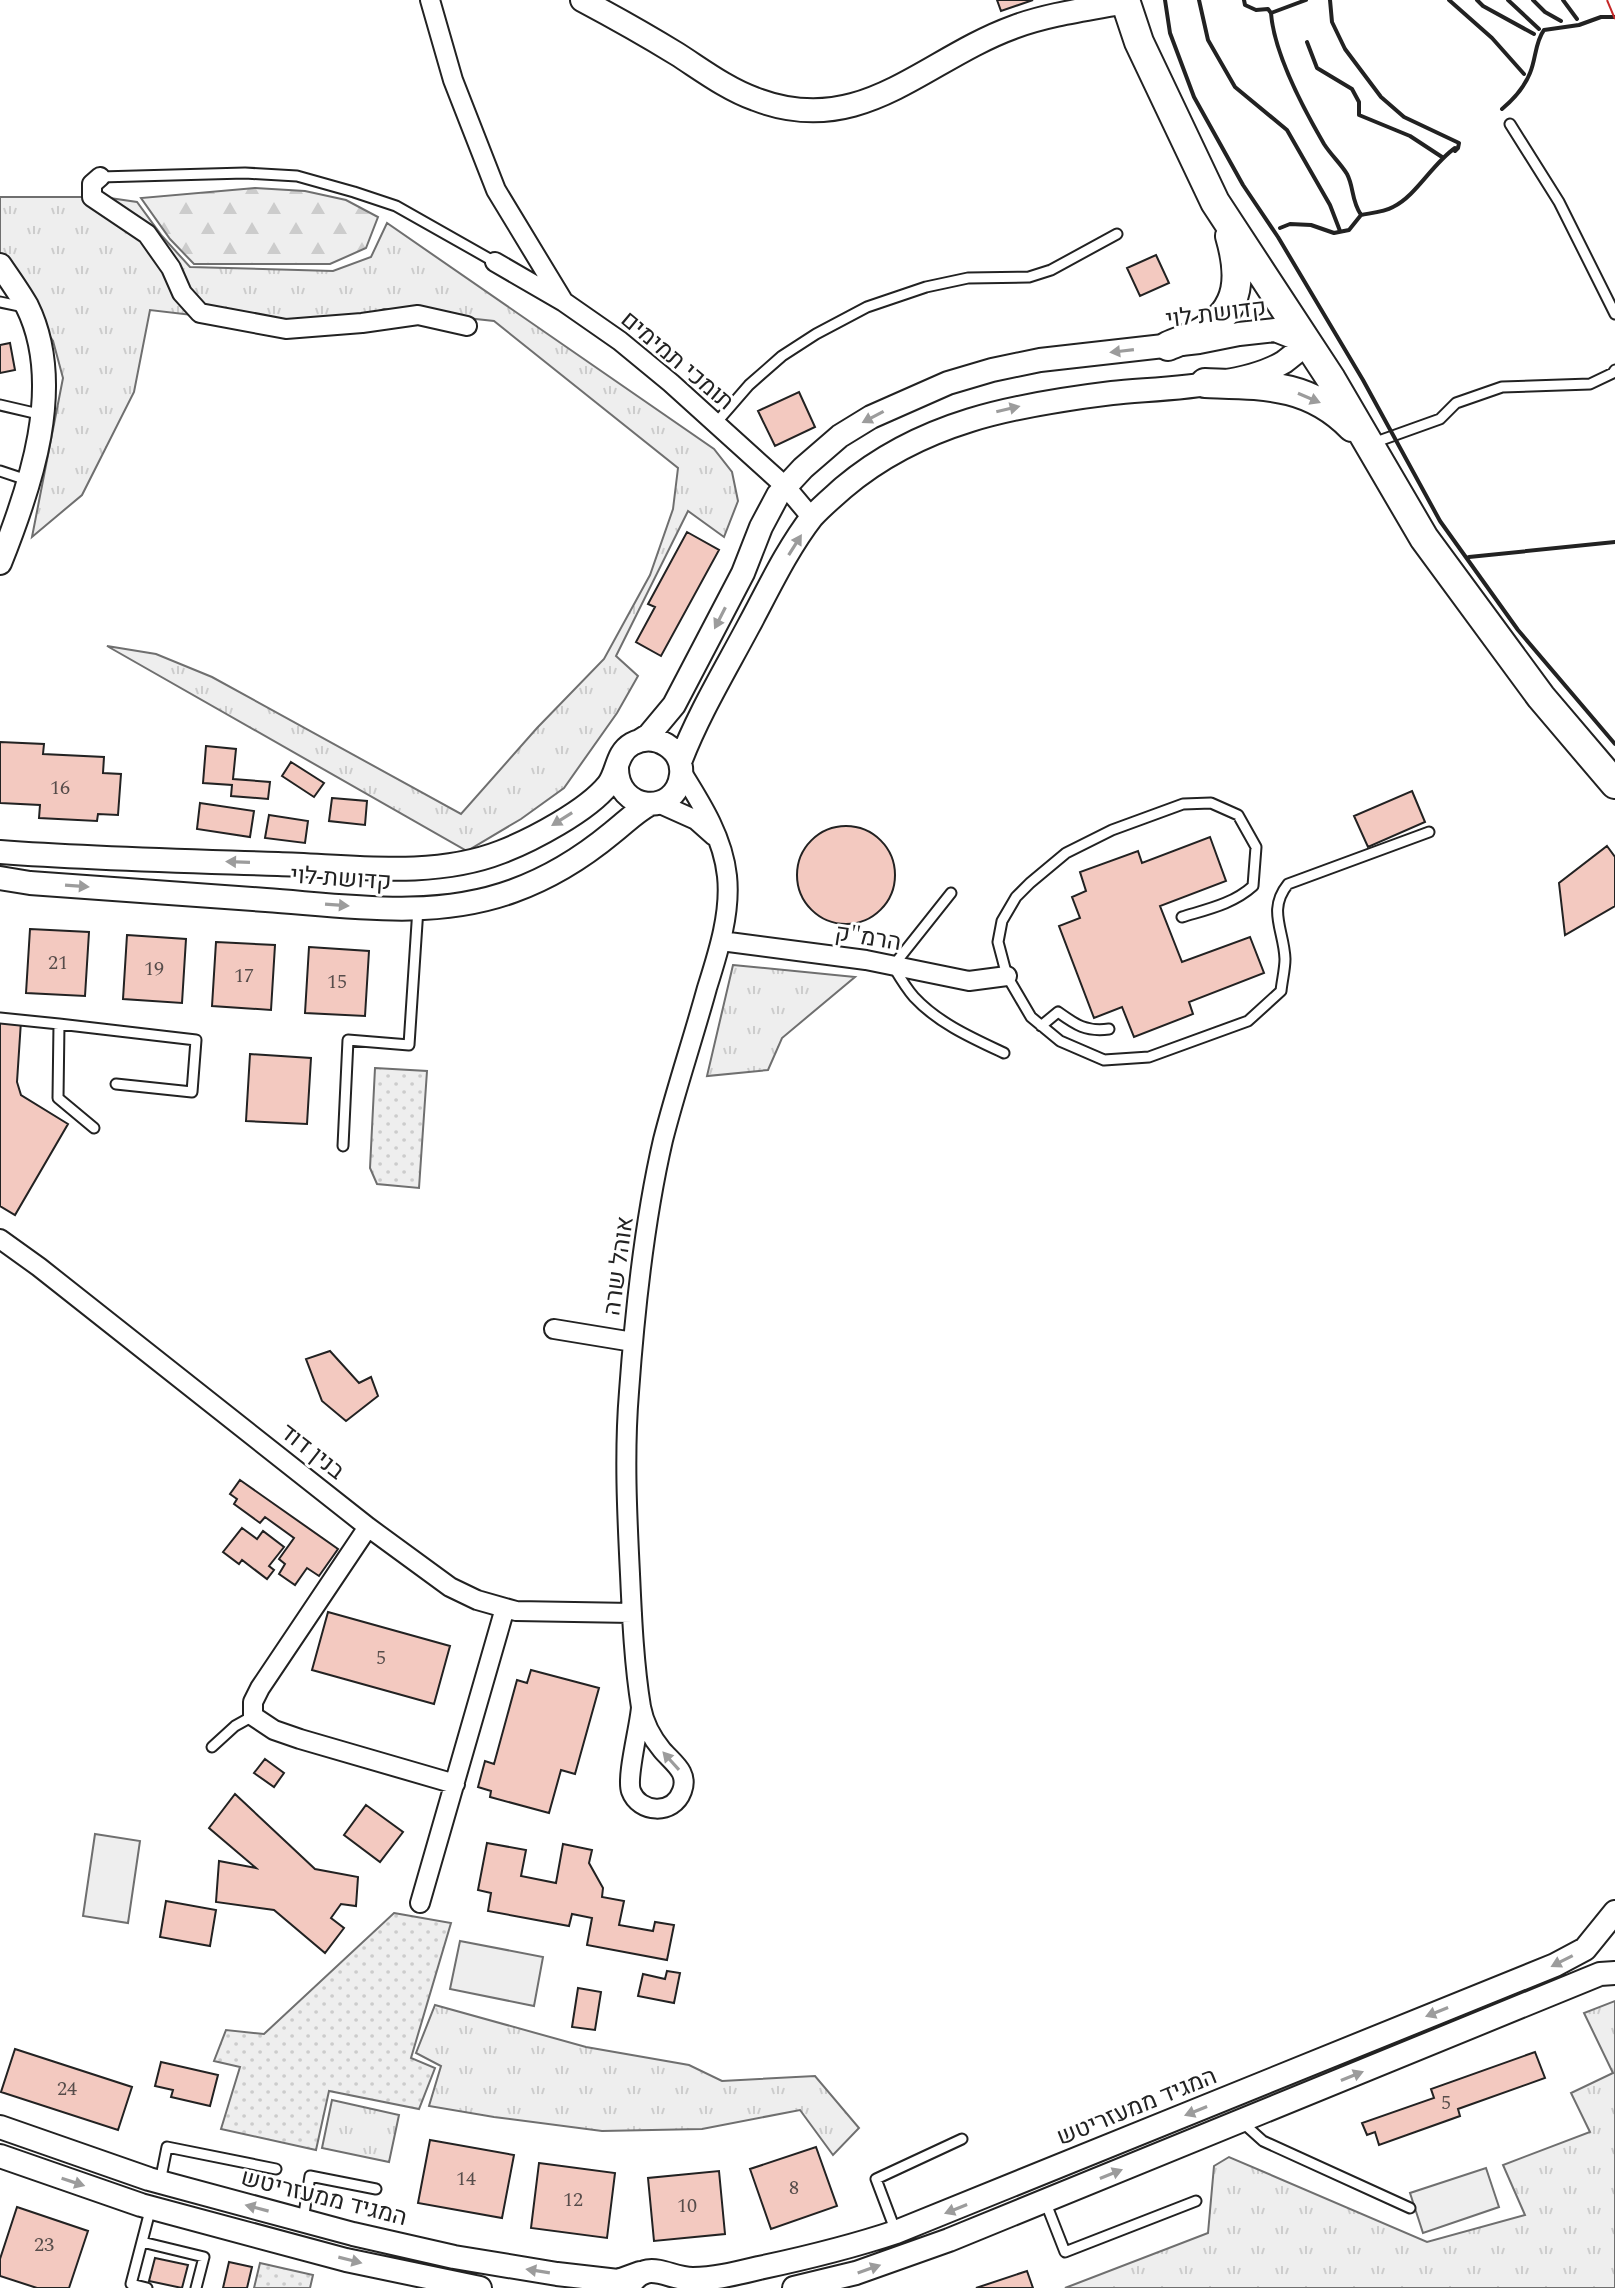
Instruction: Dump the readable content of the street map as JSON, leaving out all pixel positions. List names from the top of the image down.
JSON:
{
  "streets": {
    "street": [
      "קדושת לוי",
      "תומכי תמימים",
      "הרמ\"ק",
      "אוהל שרה",
      "בנין דוד",
      "המגיד ממעזריטש"
    ]
  },
  "crossings": [
    ["קדושת לוי", "תומכי תמימים"],
    ["קדושת לוי", "אוהל שרה"],
    ["הרמ\"ק", "אוהל שרה"],
    ["אוהל שרה", "בנין דוד"]
  ],
  "house_numbers": [
    "16",
    "21",
    "19",
    "17",
    "15",
    "5",
    "24",
    "5",
    "14",
    "8",
    "12",
    "10",
    "23"
  ]
}
